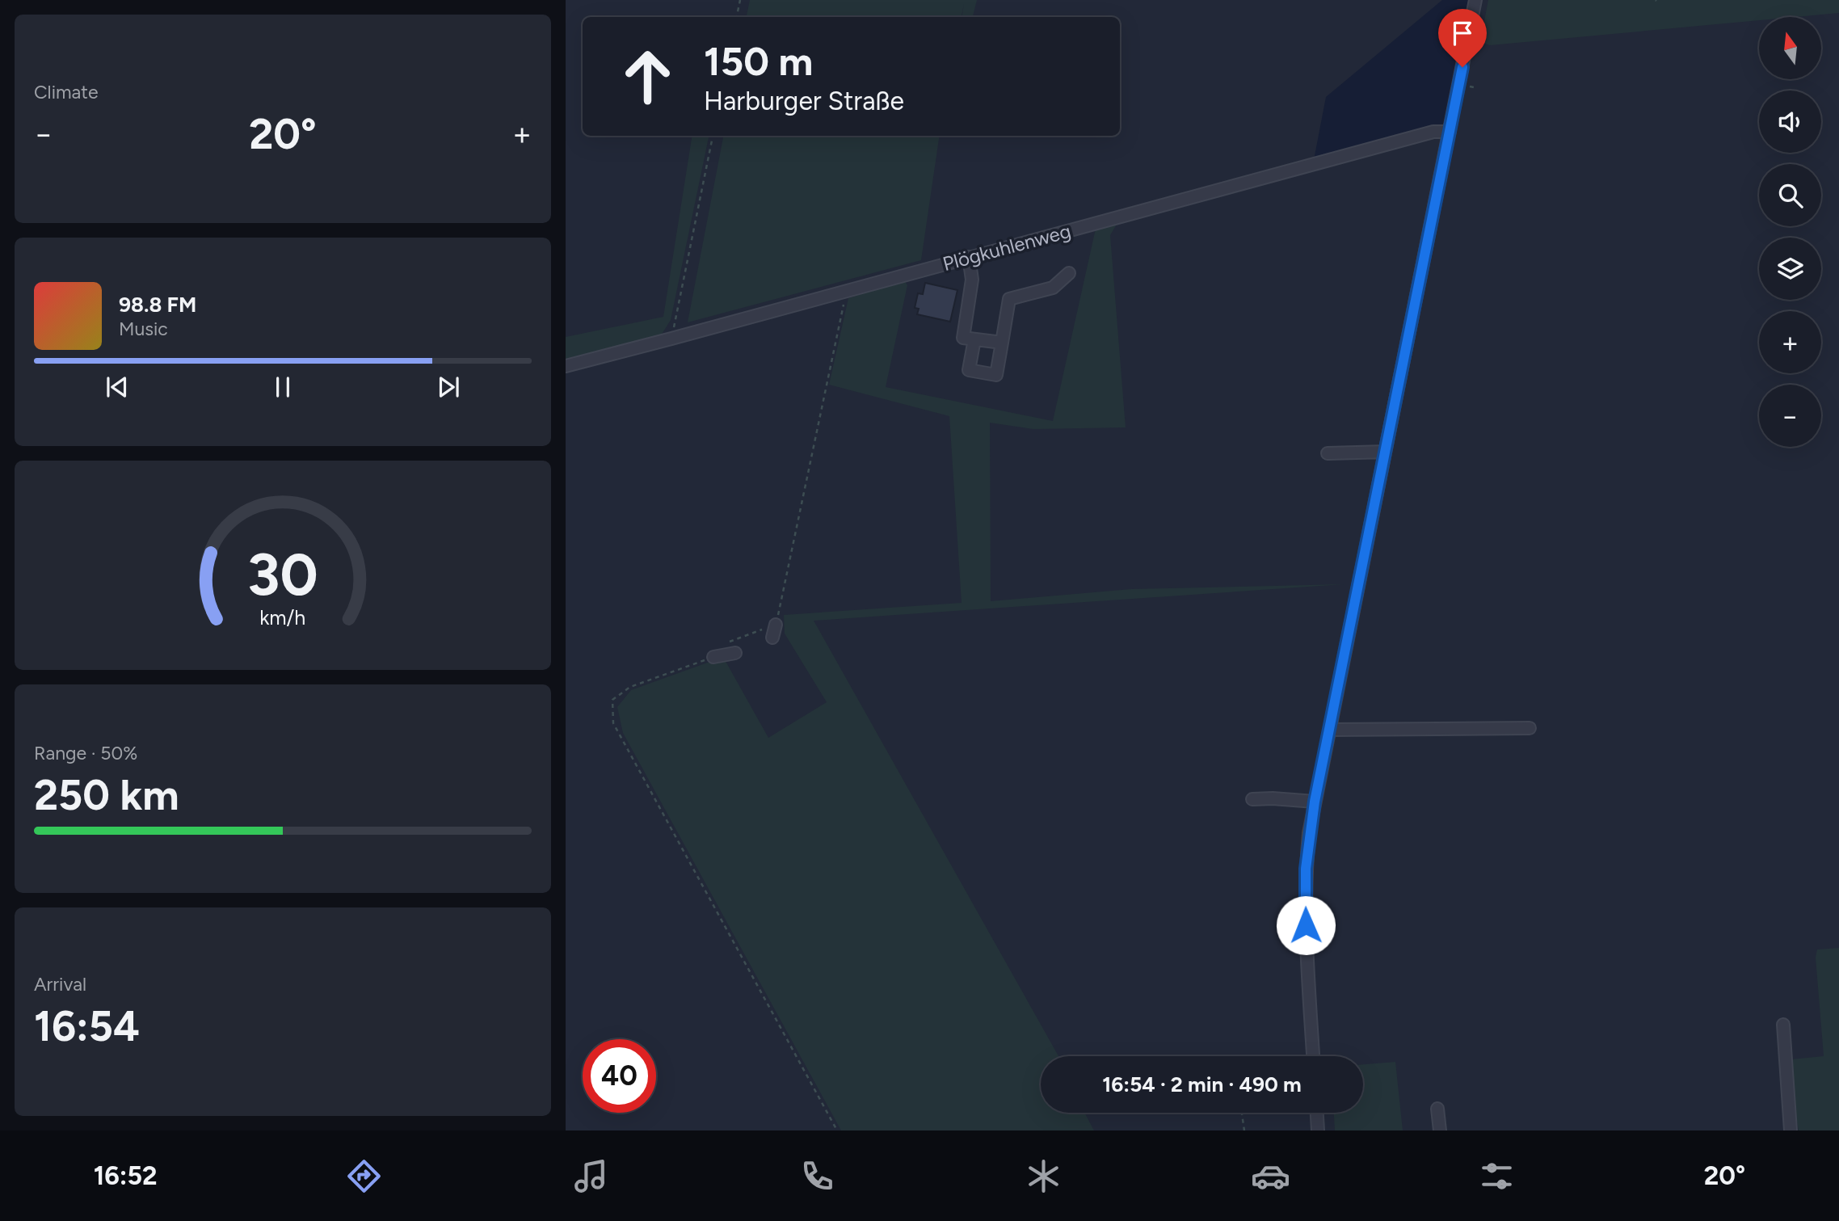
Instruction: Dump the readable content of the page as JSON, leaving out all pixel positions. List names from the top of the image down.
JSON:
{
  "streets": {
    "street": ["Plögkuhlenweg"]
  },
  "north": "top",
  "page": {
    "tile": [
      "Climate",
      ["Range · 50%", "250 km"],
      ["Arrival", "16:54"]
    ],
    "map_buttons": ["+", "−"],
    "turn": ["150 m", "Harburger Straße"],
    "heat": ["−", "20°", "+"],
    "song": ["98.8 FM", "Music"],
    "limit": "40",
    "trip": "16:54 · 2 min · 490 m",
    "tabs": ["16:52", "20°"],
    "gauge": ["30", "km/h"]
  }
}
